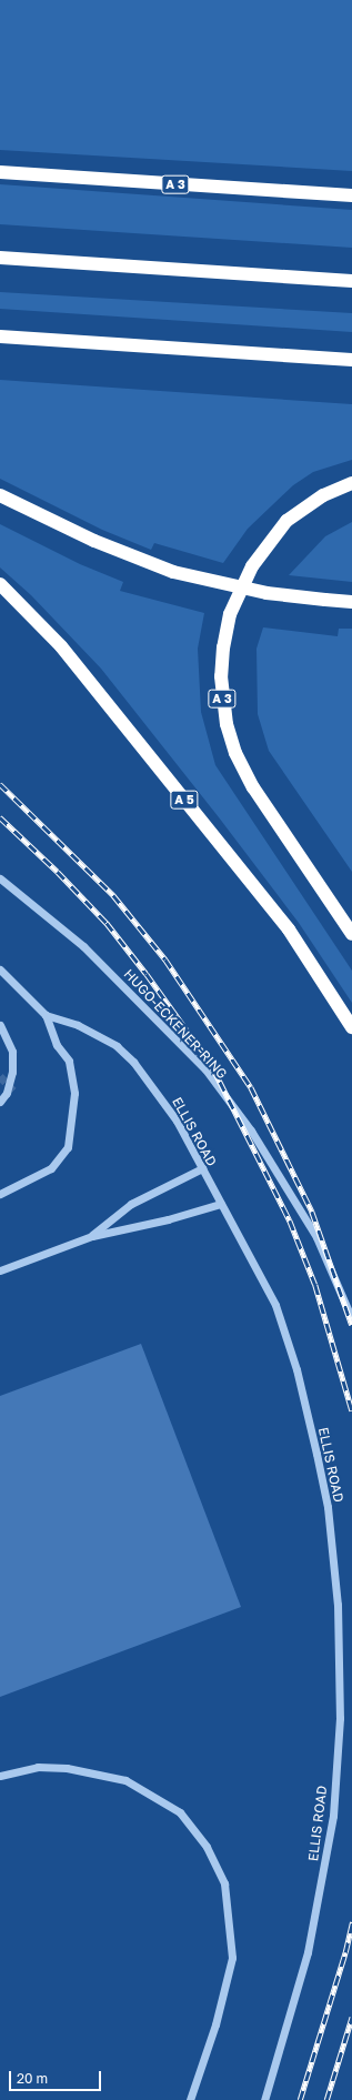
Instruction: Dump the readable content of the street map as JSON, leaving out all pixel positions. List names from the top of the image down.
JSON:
{
  "streets": {
    "highway": ["A 3", "A 5"],
    "street": ["HUGO-ECKENER-RING", "ELLIS ROAD"]
  },
  "scale_bar": "20 m"
}
